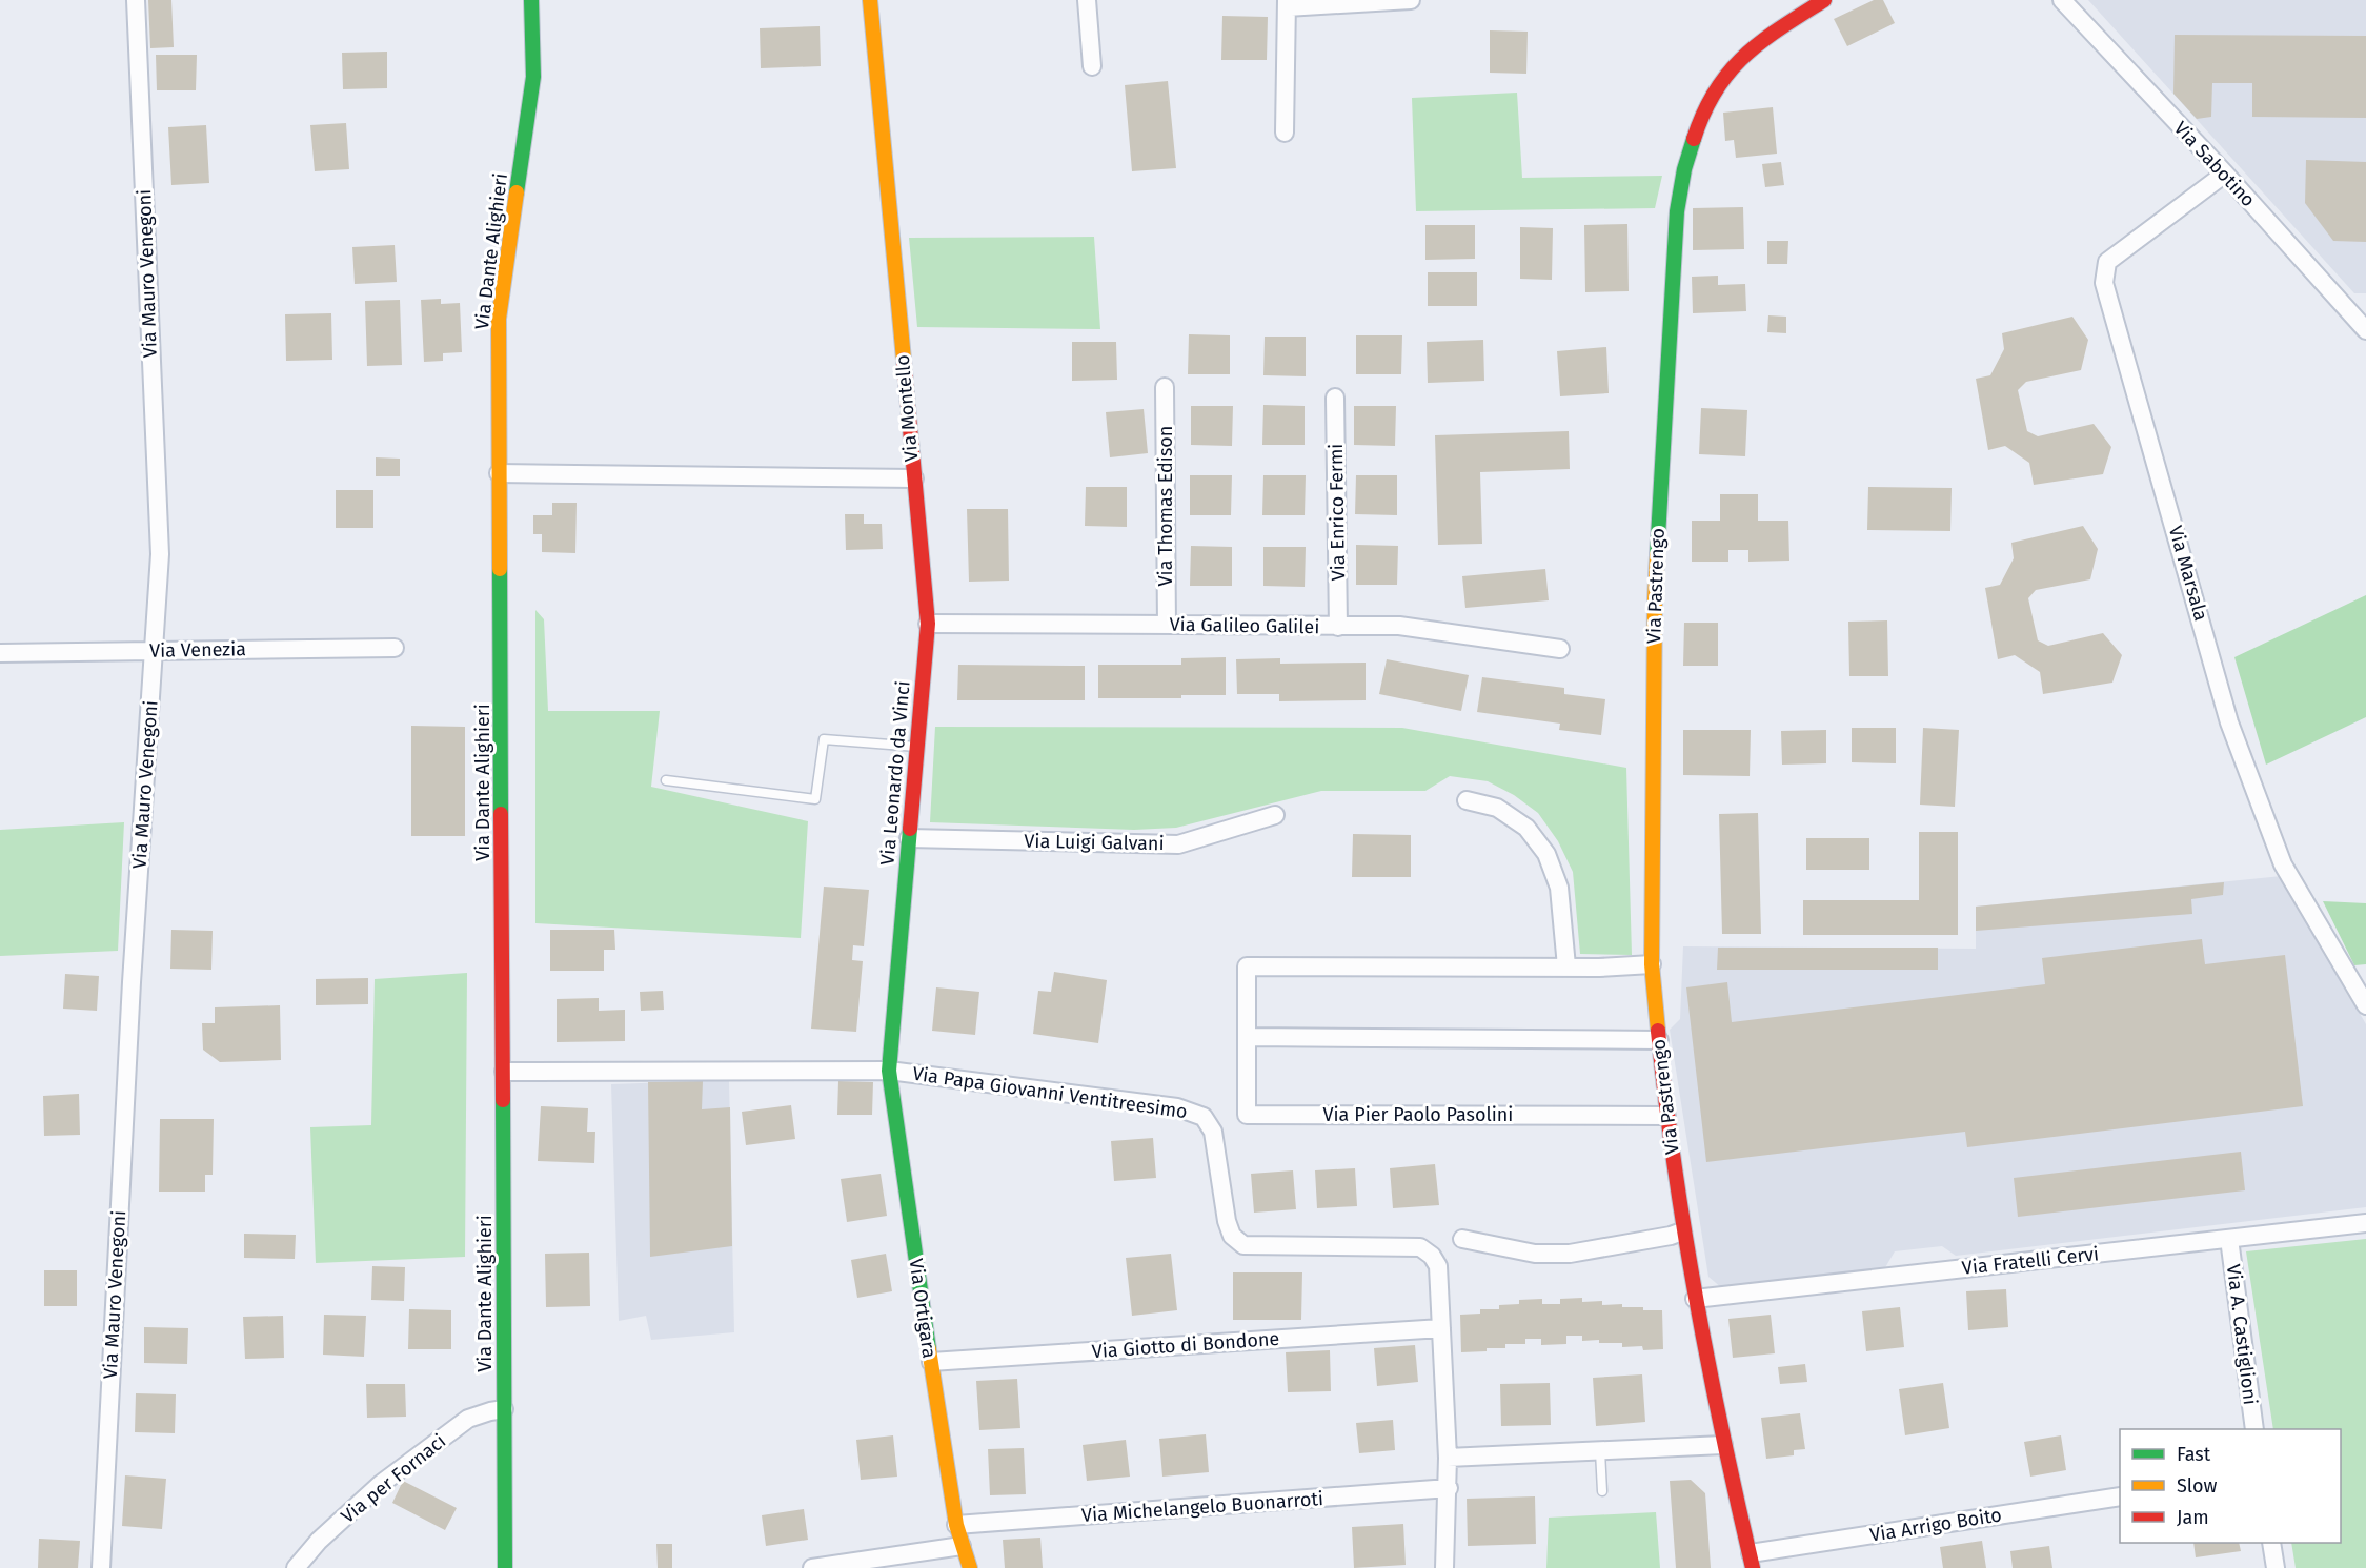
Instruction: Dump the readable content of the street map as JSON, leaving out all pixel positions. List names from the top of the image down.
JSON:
{
  "streets": {
    "street": [
      "Via Sabotino",
      "Via Dante Alighieri",
      "Via Mauro Venegoni",
      "Via Montello",
      "Via Thomas Edison",
      "Via Enrico Fermi",
      "Via Marsala",
      "Via Pastrengo",
      "Via Galileo Galilei",
      "Via Venezia",
      "Via Leonardo da Vinci",
      "Via Luigi Galvani",
      "Via Papa Giovanni Ventitreesimo",
      "Via Pier Paolo Pasolini",
      "Via Fratelli Cervi",
      "Via Ortigara",
      "Via A. Castiglioni",
      "Via Giotto di Bondone",
      "Via per Fornaci",
      "Via Michelangelo Buonarroti",
      "Via Arrigo Boito"
    ]
  },
  "crossings": [
    ["Via Sabotino", "Via Marsala"],
    ["Via Dante Alighieri", "Via Montello"],
    ["Via Dante Alighieri", "Via Papa Giovanni Ventitreesimo"],
    ["Via Dante Alighieri", "Via per Fornaci"],
    ["Via Mauro Venegoni", "Via Venezia"],
    ["Via Montello", "Via Leonardo da Vinci"],
    ["Via Thomas Edison", "Via Galileo Galilei"],
    ["Via Enrico Fermi", "Via Galileo Galilei"],
    ["Via Pastrengo", "Via Pier Paolo Pasolini"],
    ["Via Pastrengo", "Via Fratelli Cervi"],
    ["Via Pastrengo", "Via Arrigo Boito"],
    ["Via Galileo Galilei", "Via Leonardo da Vinci"],
    ["Via Leonardo da Vinci", "Via Luigi Galvani"],
    ["Via Leonardo da Vinci", "Via Papa Giovanni Ventitreesimo"],
    ["Via Leonardo da Vinci", "Via Ortigara"],
    ["Via Papa Giovanni Ventitreesimo", "Via Ortigara"],
    ["Via Papa Giovanni Ventitreesimo", "Via Giotto di Bondone"],
    ["Via Papa Giovanni Ventitreesimo", "Via Michelangelo Buonarroti"],
    ["Via Fratelli Cervi", "Via A. Castiglioni"],
    ["Via Ortigara", "Via Giotto di Bondone"],
    ["Via Ortigara", "Via Michelangelo Buonarroti"]
  ],
  "legend": ["Fast", "Slow", "Jam"]
}
